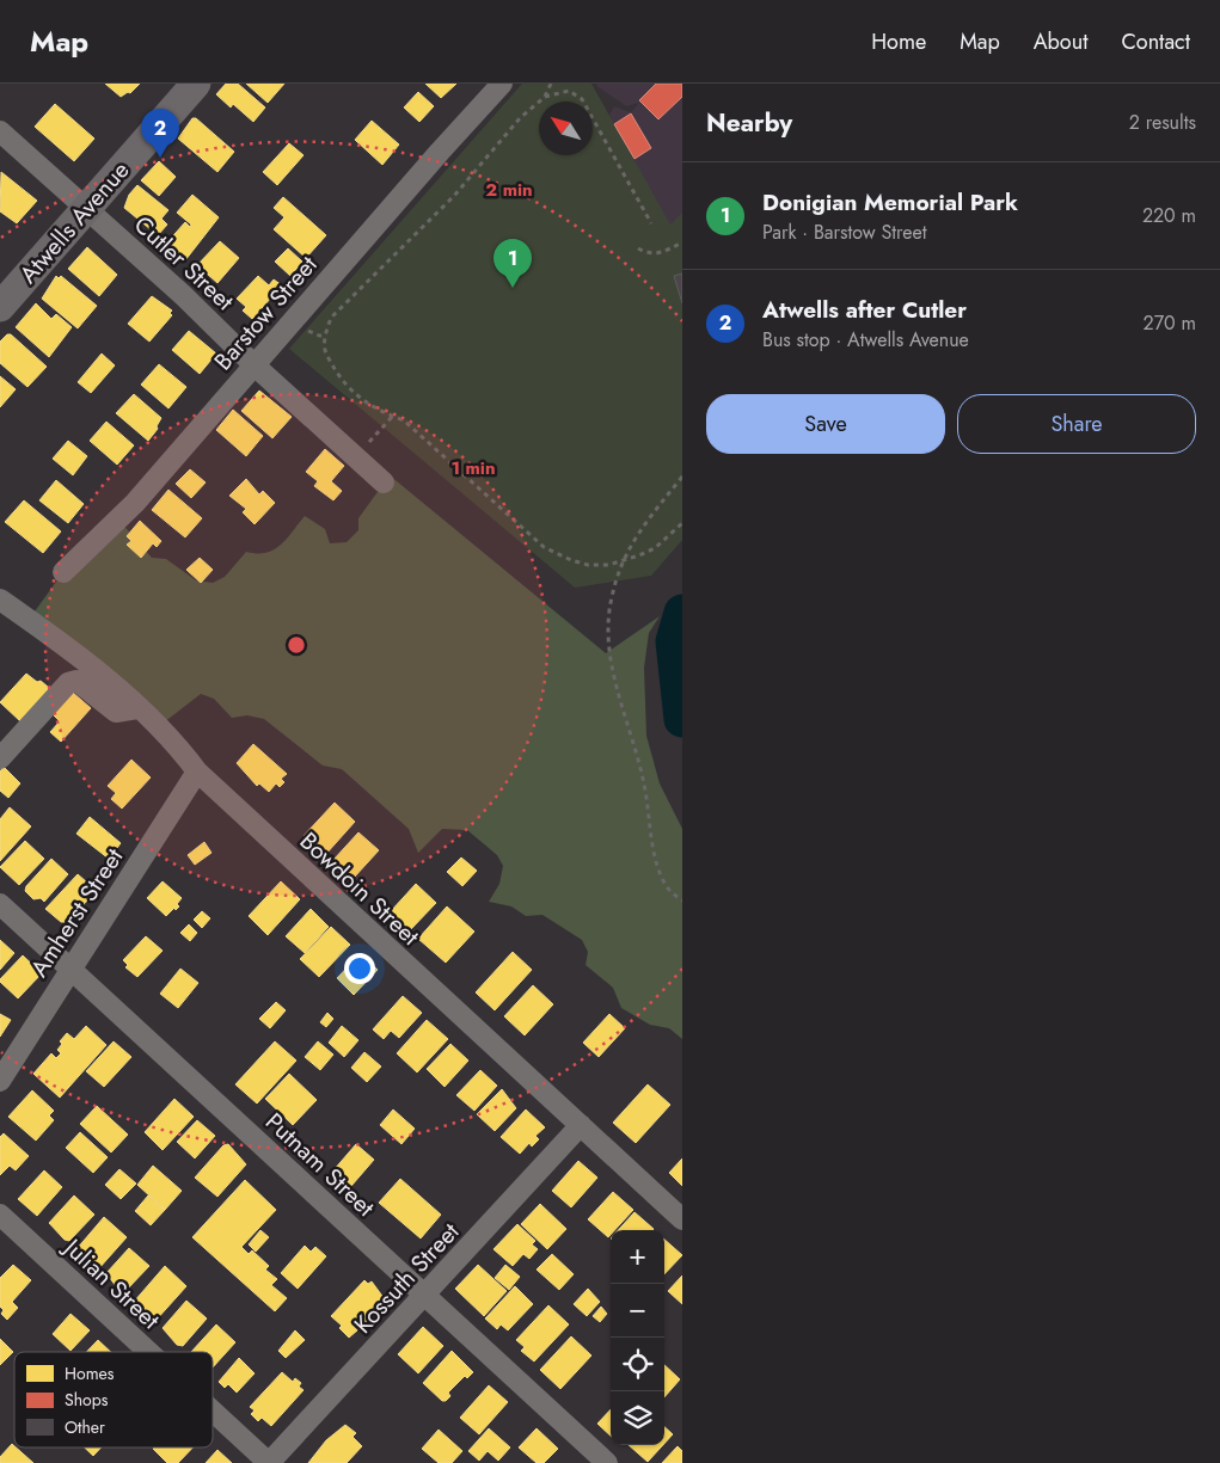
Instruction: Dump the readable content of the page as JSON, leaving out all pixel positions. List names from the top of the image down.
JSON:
{
  "streets": {
    "main road": ["Atwells Avenue"],
    "street": [
      "Cutler Street",
      "Barstow Street",
      "Bowdoin Street",
      "Amherst Street",
      "Putnam Street",
      "Kossuth Street",
      "Julian Street"
    ]
  },
  "crossings": [
    ["Atwells Avenue", "Cutler Street"],
    ["Cutler Street", "Barstow Street"],
    ["Bowdoin Street", "Amherst Street"],
    ["Bowdoin Street", "Kossuth Street"],
    ["Amherst Street", "Putnam Street"],
    ["Putnam Street", "Kossuth Street"],
    ["Kossuth Street", "Julian Street"]
  ],
  "legend": ["Homes", "Shops", "Other"],
  "north": "top left",
  "page": {
    "header": "Map",
    "nav": [
      "Home",
      "Map",
      "About",
      "Contact"
    ],
    "heading": ["Nearby", "2 results"],
    "pins": ["2", "1"],
    "list": [
      {
        "mark": "1",
        "name": "Donigian Memorial Park",
        "note": "Park · Barstow Street",
        "value": "220 m"
      },
      {
        "mark": "2",
        "name": "Atwells after Cutler",
        "note": "Bus stop · Atwells Avenue",
        "value": "270 m"
      }
    ],
    "buttons": ["Save", "Share"],
    "map_buttons": ["+", "−"]
  },
  "rings": ["2 min", "1 min"]
}
